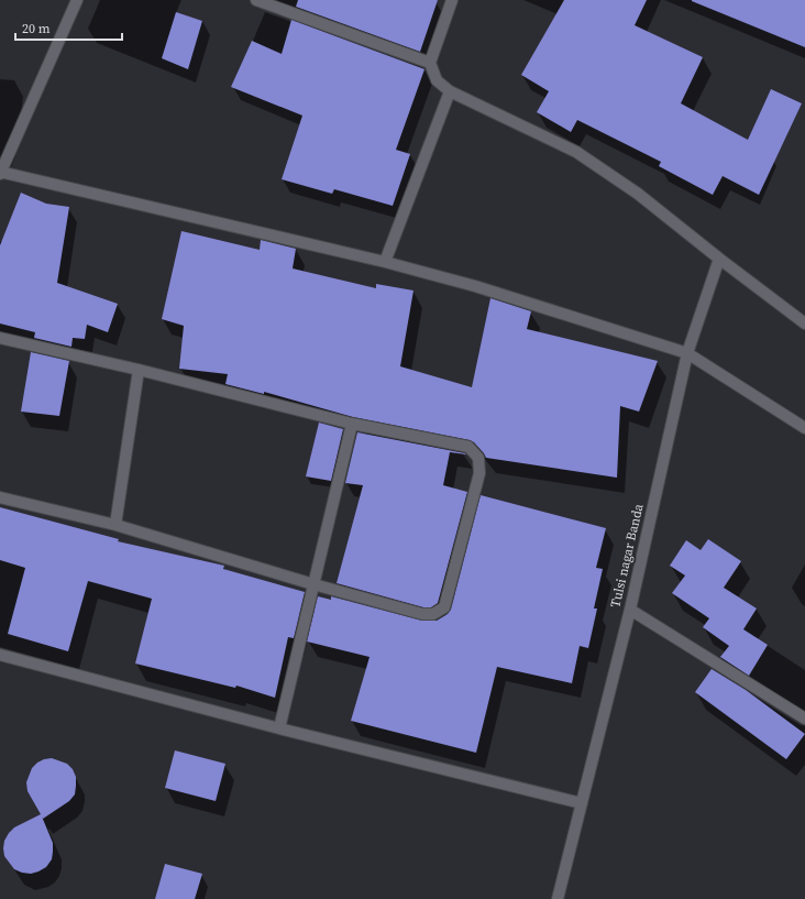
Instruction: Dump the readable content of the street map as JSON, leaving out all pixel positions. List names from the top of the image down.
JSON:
{
  "streets": {
    "street": ["Tulsi nagar Banda"]
  },
  "scale_bar": "20 m"
}
